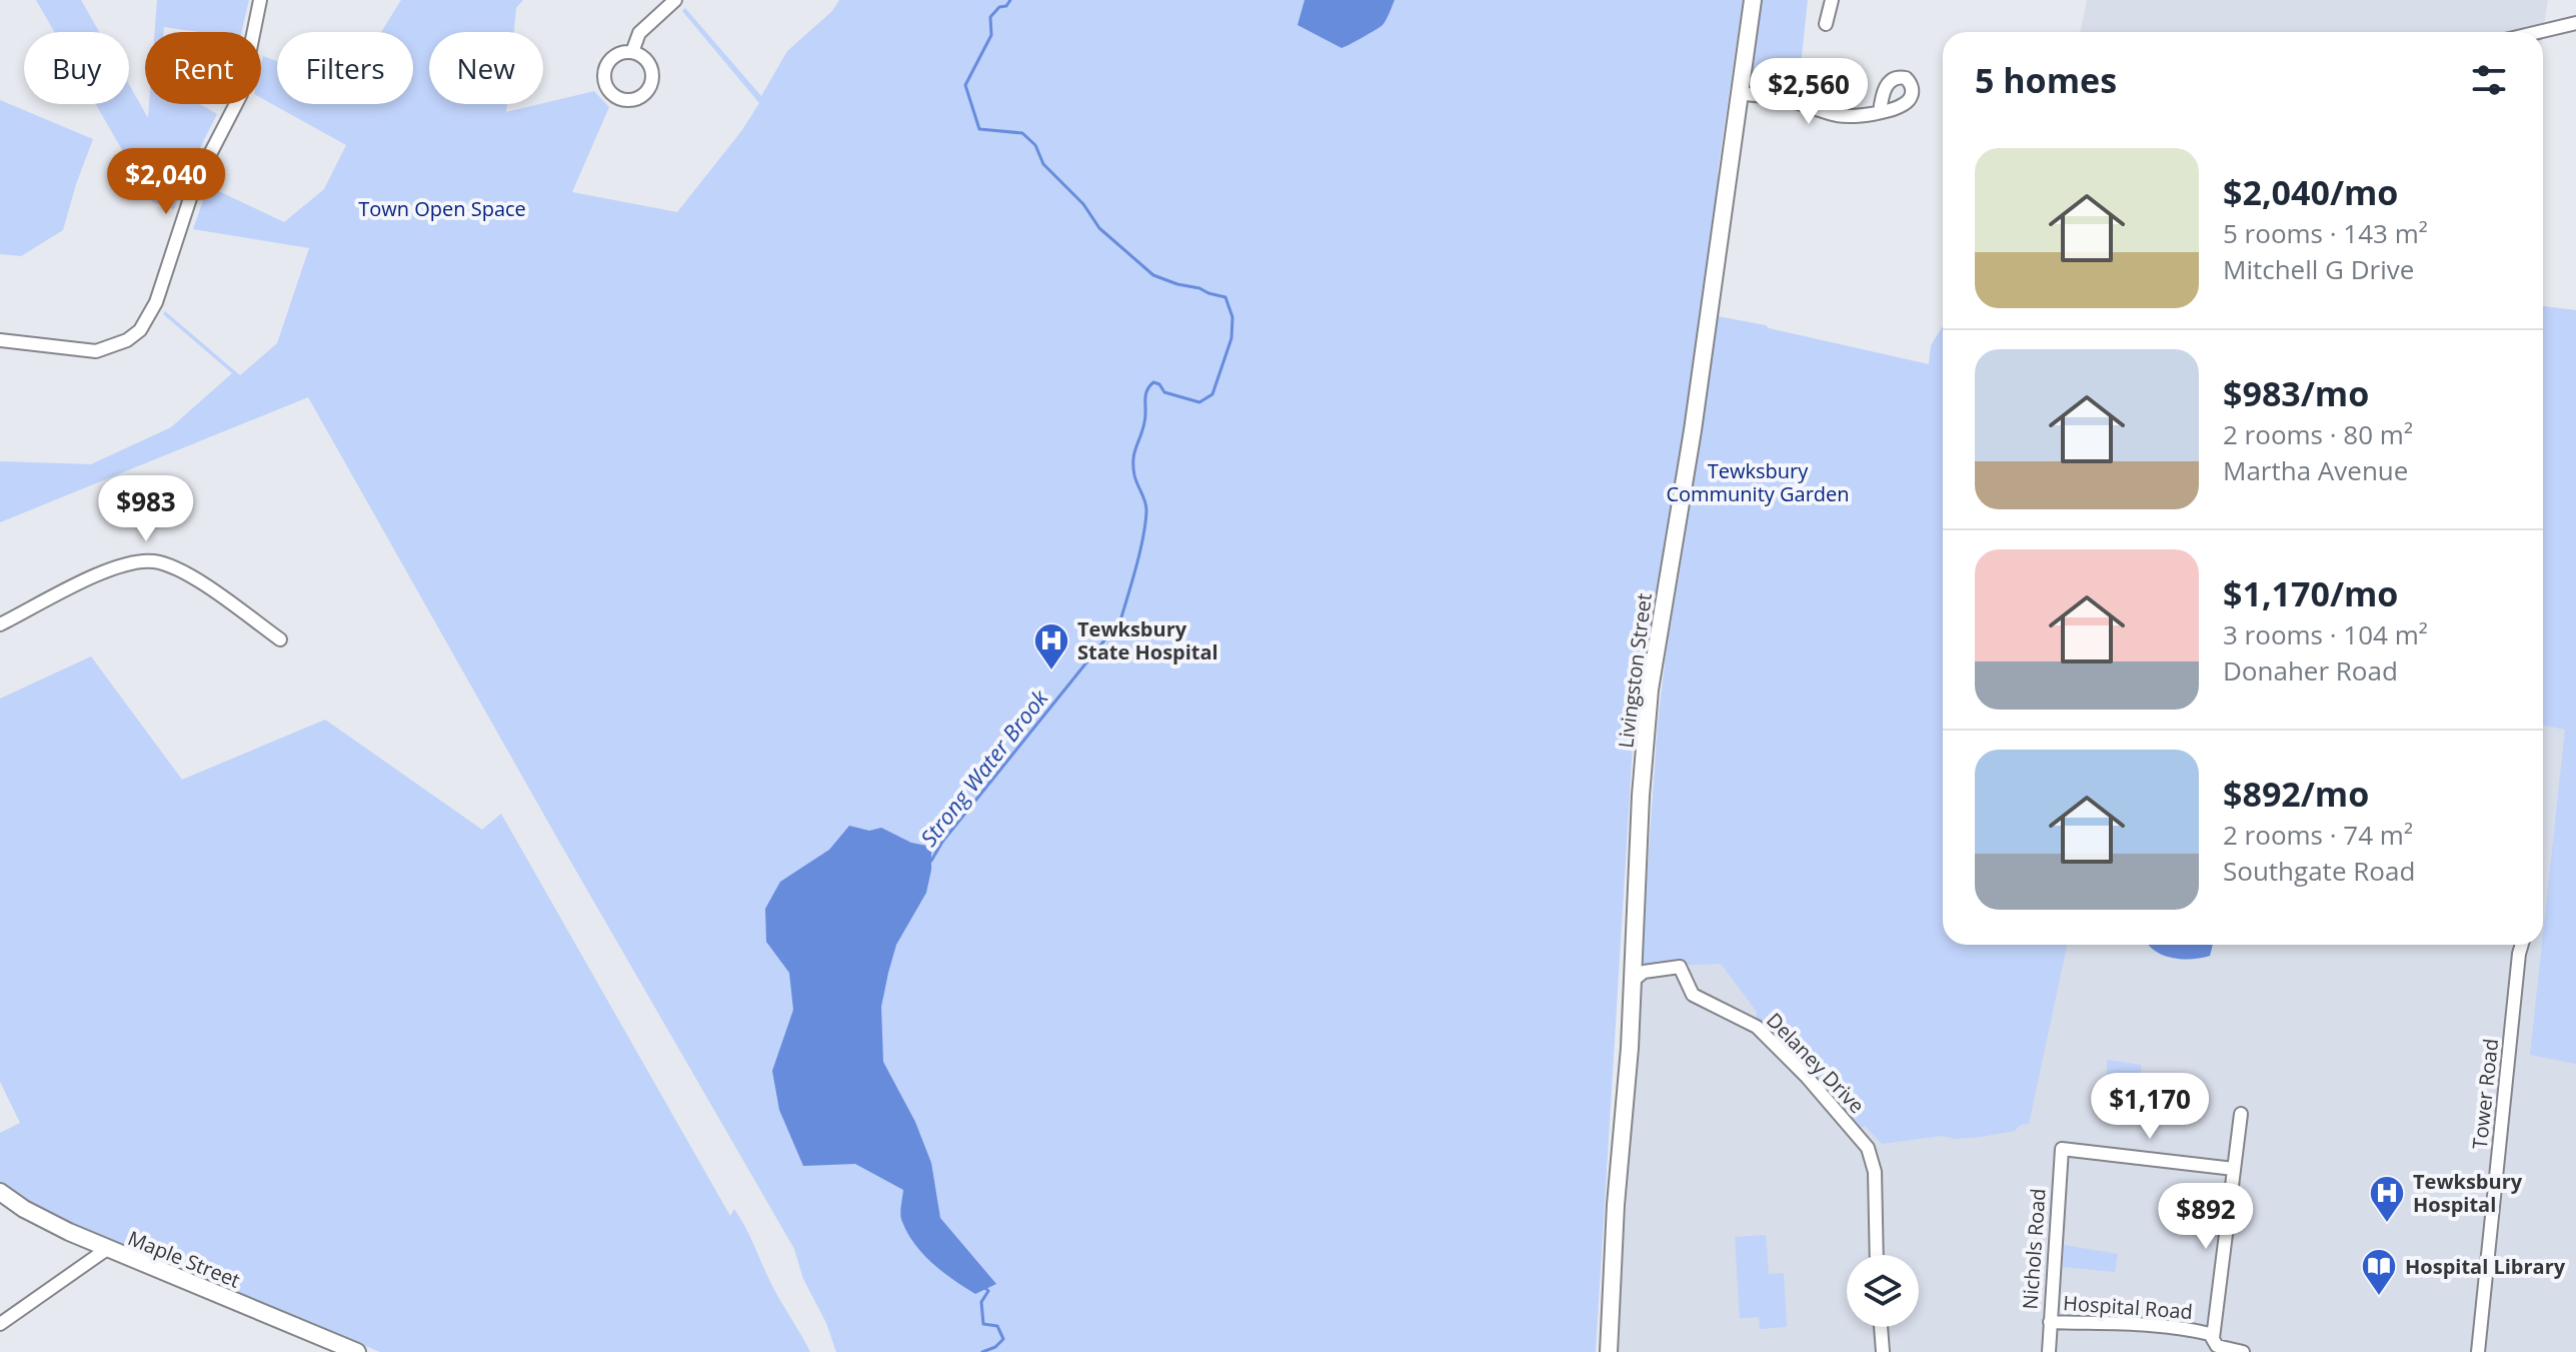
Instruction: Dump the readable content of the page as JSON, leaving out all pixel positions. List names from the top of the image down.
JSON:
{
  "streets": {
    "street": [
      "Livingston Street",
      "Delaney Drive",
      "Tower Road",
      "Nichols Road",
      "Maple Street",
      "Hospital Road"
    ]
  },
  "crossings": [
    ["Livingston Street", "Delaney Drive"],
    ["Nichols Road", "Hospital Road"]
  ],
  "water": ["Strong Water Brook"],
  "parks": ["Town Open Space", "Tewksbury Community Garden"],
  "places": {
    "hospital": ["Tewksbury State Hospital", "Tewksbury Hospital"],
    "library": ["Hospital Library"]
  },
  "page": {
    "chip": [
      "Buy",
      "Rent",
      "Filters",
      "New"
    ],
    "heading": "5 homes",
    "price": [
      "$2,560",
      "$2,040",
      "$983",
      "$1,170",
      "$892"
    ],
    "list": [
      {
        "name": "$2,040/mo",
        "note": "5 rooms · 143 m² · Mitchell G Drive"
      },
      {
        "name": "$983/mo",
        "note": "2 rooms · 80 m² · Martha Avenue"
      },
      {
        "name": "$1,170/mo",
        "note": "3 rooms · 104 m² · Donaher Road"
      },
      {
        "name": "$892/mo",
        "note": "2 rooms · 74 m² · Southgate Road"
      }
    ]
  }
}
